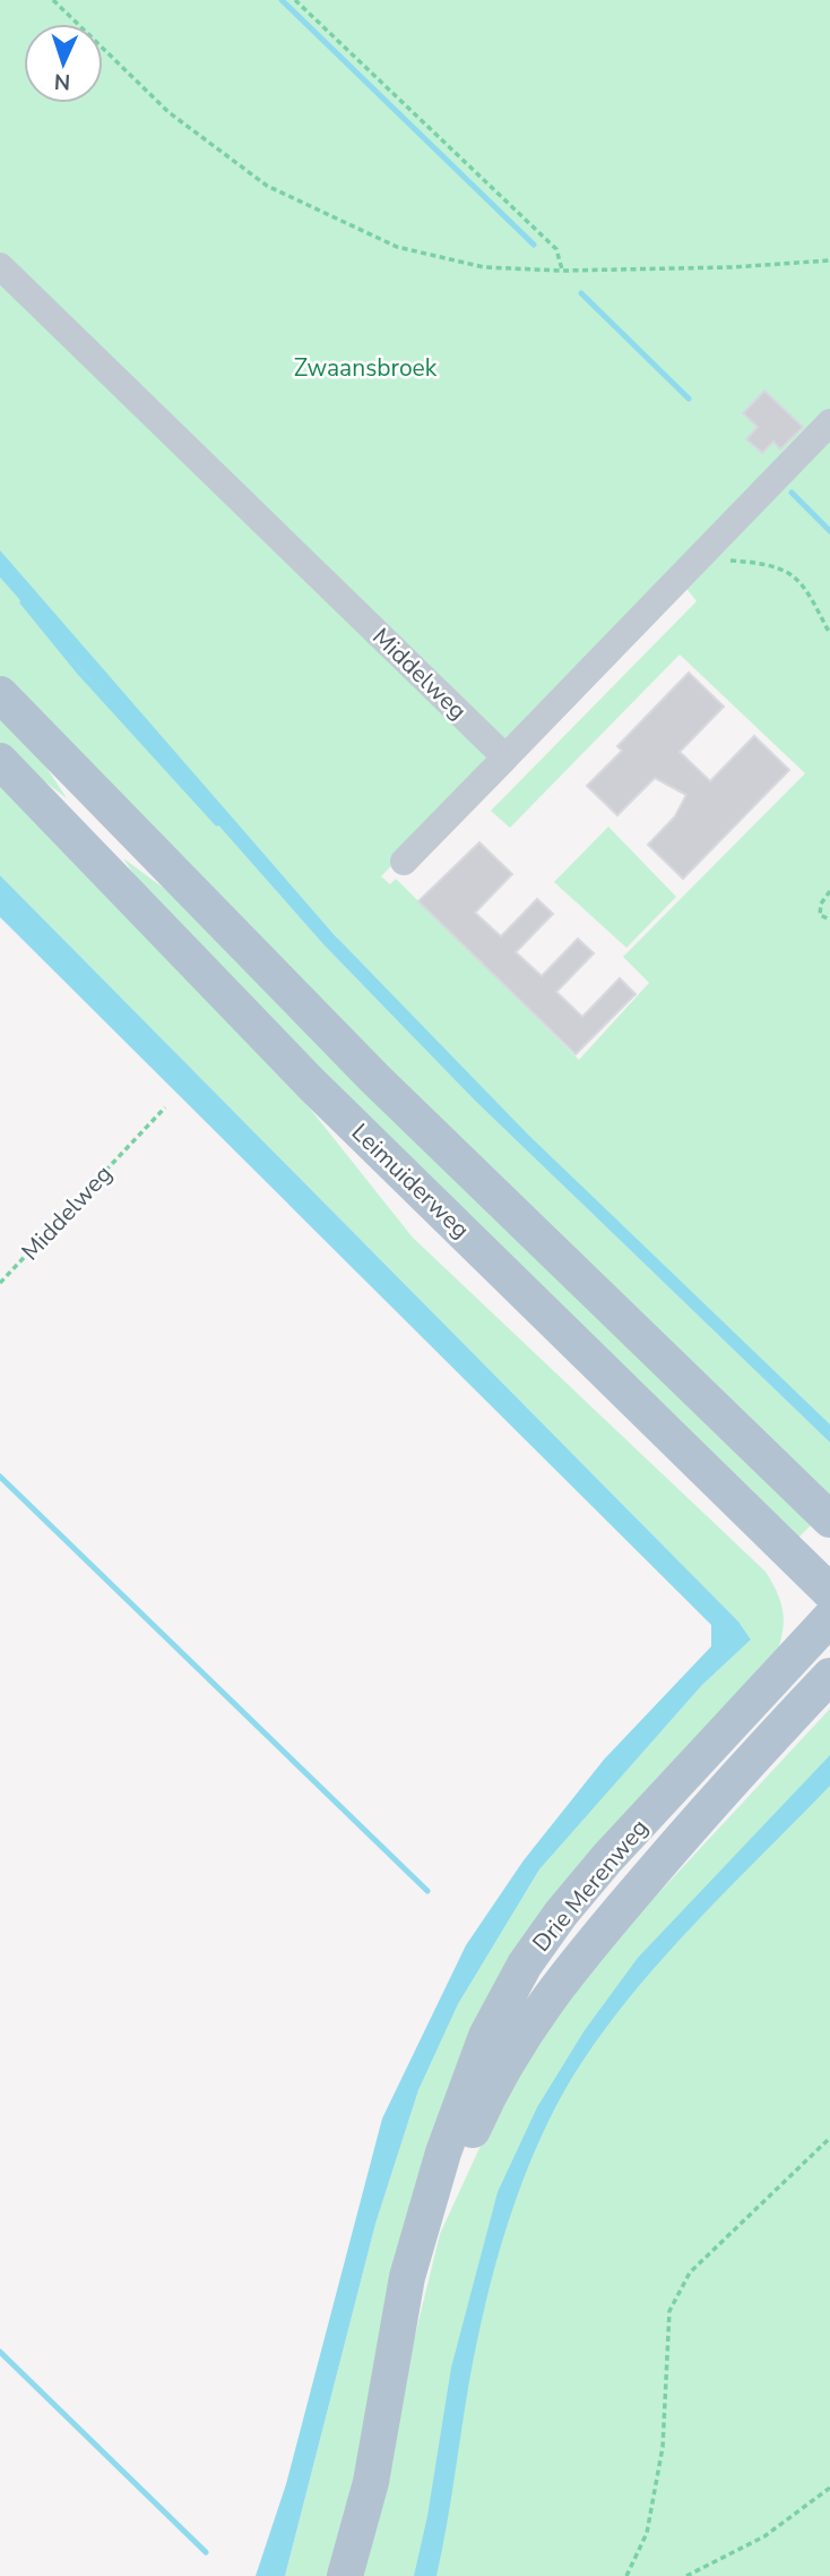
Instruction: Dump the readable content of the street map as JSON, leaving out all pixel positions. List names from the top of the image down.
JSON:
{
  "streets": {
    "main road": ["Leimuiderweg", "Drie Merenweg"],
    "lane": ["Middelweg"]
  },
  "parks": ["Zwaansbroek"],
  "north": "bottom"
}
